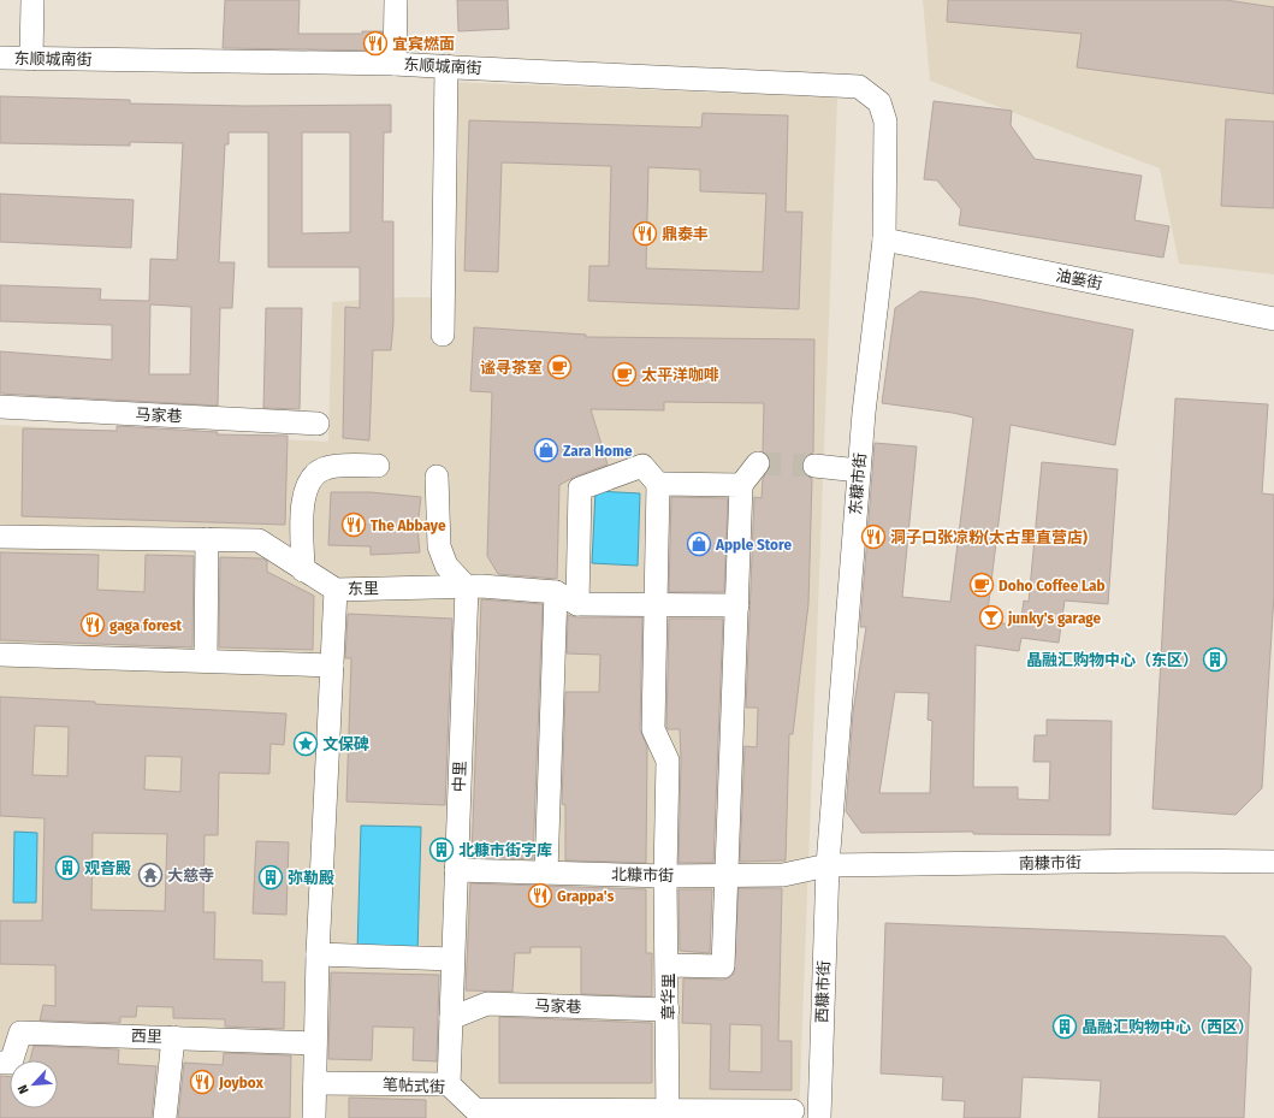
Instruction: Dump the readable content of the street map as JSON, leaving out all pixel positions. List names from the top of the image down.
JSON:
{
  "streets": {
    "street": [
      "东顺城南街",
      "油篓街",
      "马家巷",
      "东糠市街",
      "东里",
      "中里",
      "南糠市街",
      "北糠市街",
      "西糠市街",
      "章华里",
      "西里",
      "笔帖式街"
    ]
  },
  "crossings": [
    ["东顺城南街", "东糠市街"],
    ["油篓街", "东糠市街"],
    ["马家巷", "中里"],
    ["马家巷", "章华里"],
    ["东糠市街", "南糠市街"],
    ["东糠市街", "北糠市街"],
    ["东糠市街", "西糠市街"],
    ["东里", "中里"],
    ["东里", "章华里"],
    ["中里", "北糠市街"],
    ["中里", "笔帖式街"],
    ["南糠市街", "北糠市街"],
    ["南糠市街", "西糠市街"],
    ["北糠市街", "西糠市街"],
    ["北糠市街", "章华里"],
    ["章华里", "笔帖式街"]
  ],
  "places": {
    "restaurant": [
      "宜宾燃面",
      "鼎泰丰",
      "The Abbaye",
      "洞子口张凉粉(太古里直营店)",
      "gaga forest",
      "Grappa's",
      "Joybox"
    ],
    "cafe": ["谧寻茶室", "太平洋咖啡", "Doho Coffee Lab"],
    "shop": ["Zara Home", "Apple Store"],
    "bar": ["junky's garage"],
    "building": [
      "晶融汇购物中心（东区）",
      "北糠市街字库",
      "观音殿",
      "弥勒殿",
      "晶融汇购物中心（西区）"
    ],
    "place": ["文保碑"],
    "temple": ["大慈寺"]
  },
  "north": "bottom left"
}
